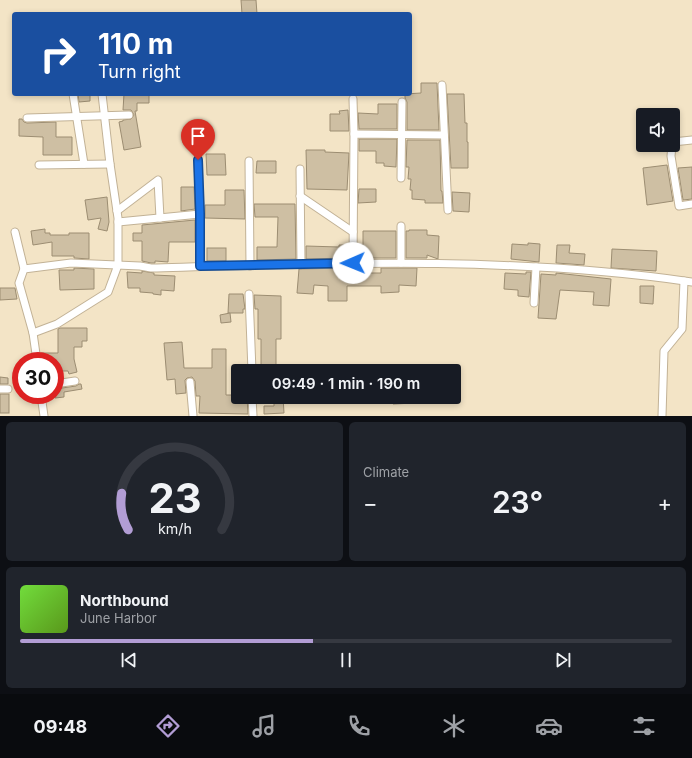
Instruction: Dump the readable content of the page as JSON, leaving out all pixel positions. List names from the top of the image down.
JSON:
{
  "page": {
    "turn": ["110 m", "Turn right"],
    "limit": "30",
    "trip": "09:49 · 1 min · 190 m",
    "tile": "Climate",
    "heat": ["−", "23°", "+"],
    "song": ["Northbound", "June Harbor"],
    "tabs": "09:48",
    "gauge": ["23", "km/h"]
  }
}
